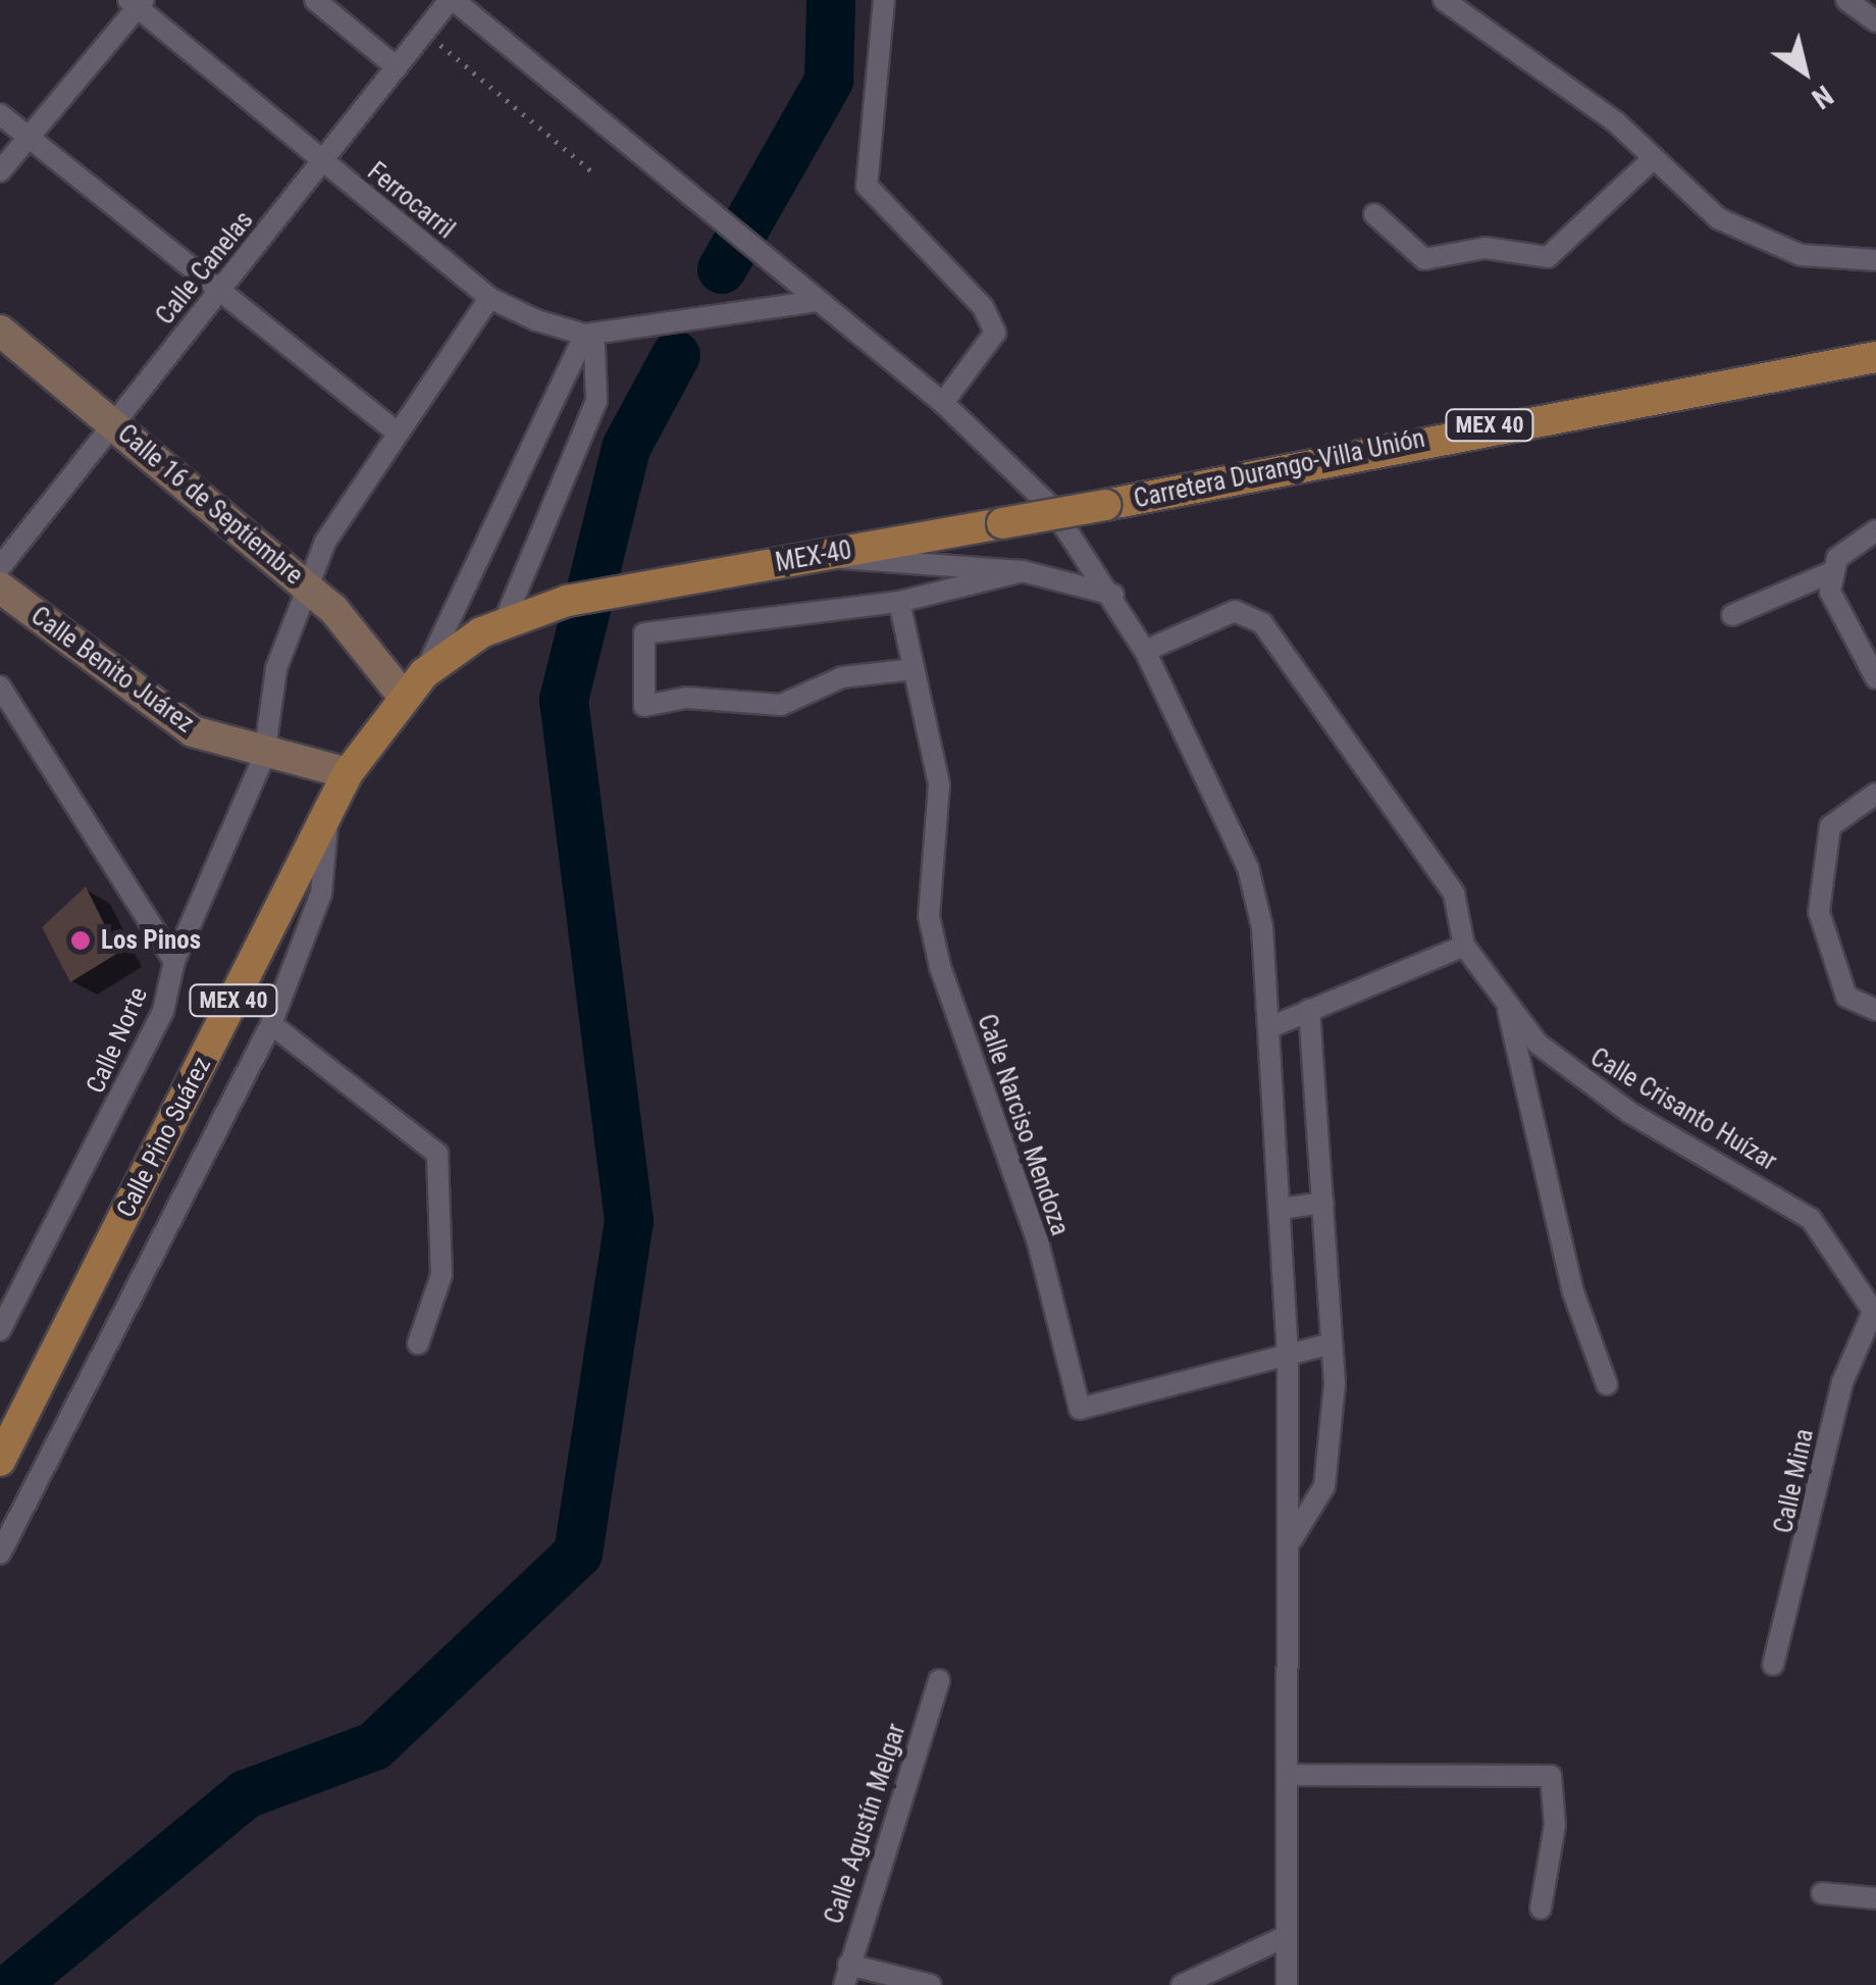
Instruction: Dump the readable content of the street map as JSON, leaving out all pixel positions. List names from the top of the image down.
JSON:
{
  "streets": {
    "main road": [
      "MEX 40",
      "Carretera Durango-Villa Unión",
      "MEX-40",
      "Calle Pino Suárez"
    ],
    "street": [
      "Ferrocarril",
      "Calle Canelas",
      "Calle 16 de Septiembre",
      "Calle Benito Juárez",
      "Calle Norte",
      "Calle Crisanto Huízar",
      "Calle Narciso Mendoza",
      "Calle Mina",
      "Calle Agustín Melgar"
    ]
  },
  "crossings": [
    ["Ferrocarril", "Calle Canelas"],
    ["Ferrocarril", "Calle Norte"],
    ["Calle Canelas", "Calle 16 de Septiembre"],
    ["Carretera Durango-Villa Unión", "MEX-40"],
    ["Calle 16 de Septiembre", "Calle Norte"],
    ["Calle 16 de Septiembre", "Calle Pino Suárez"],
    ["MEX-40", "Calle Pino Suárez"],
    ["Calle Benito Juárez", "Calle Norte"],
    ["Calle Benito Juárez", "Calle Pino Suárez"],
    ["Calle Crisanto Huízar", "Calle Mina"]
  ],
  "places": ["Los Pinos"],
  "north": "bottom right"
}
